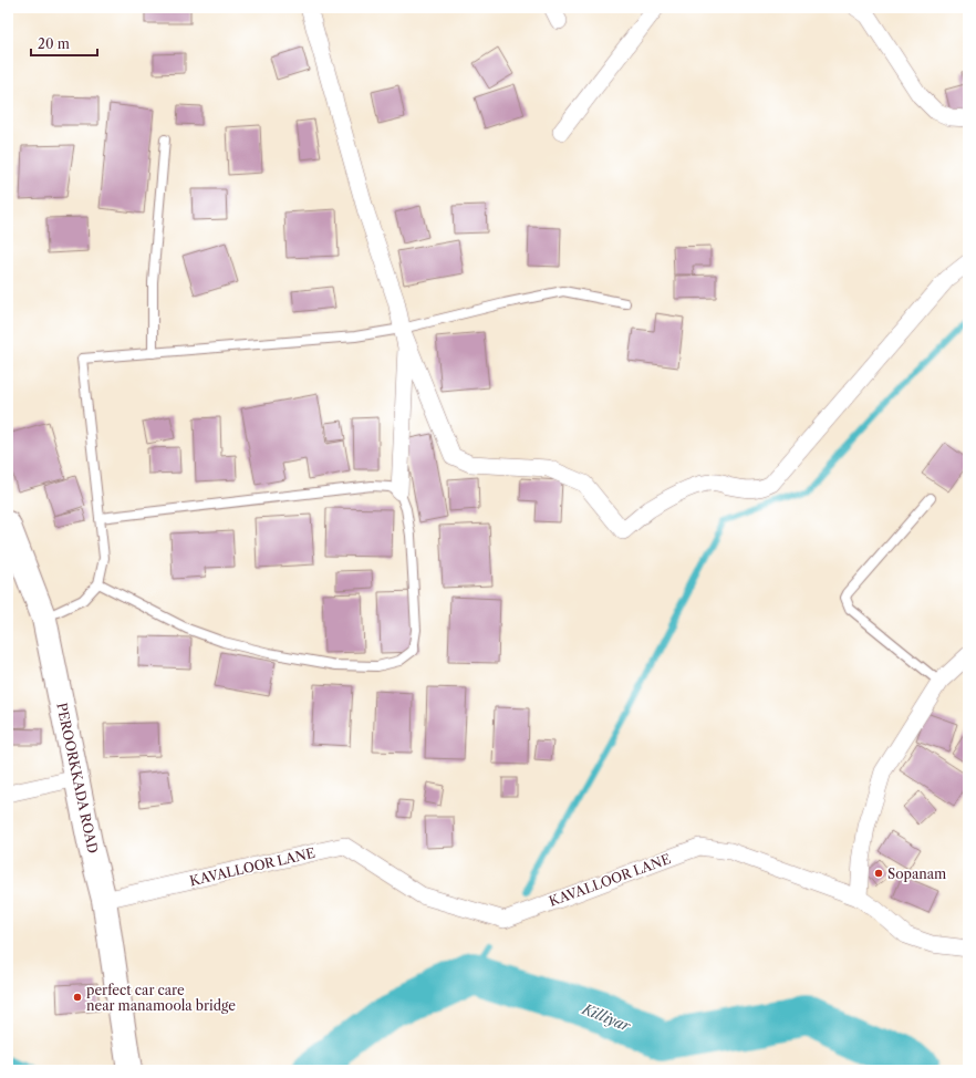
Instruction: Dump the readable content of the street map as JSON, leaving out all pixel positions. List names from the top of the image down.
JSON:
{
  "streets": {
    "main road": ["PEROORKKADA ROAD"],
    "street": ["KAVALLOOR LANE"]
  },
  "crossings": [
    ["PEROORKKADA ROAD", "KAVALLOOR LANE"]
  ],
  "water": ["Killiyar"],
  "places": ["Sopanam", "perfect car care near manamoola bridge"],
  "scale_bar": "20 m"
}
